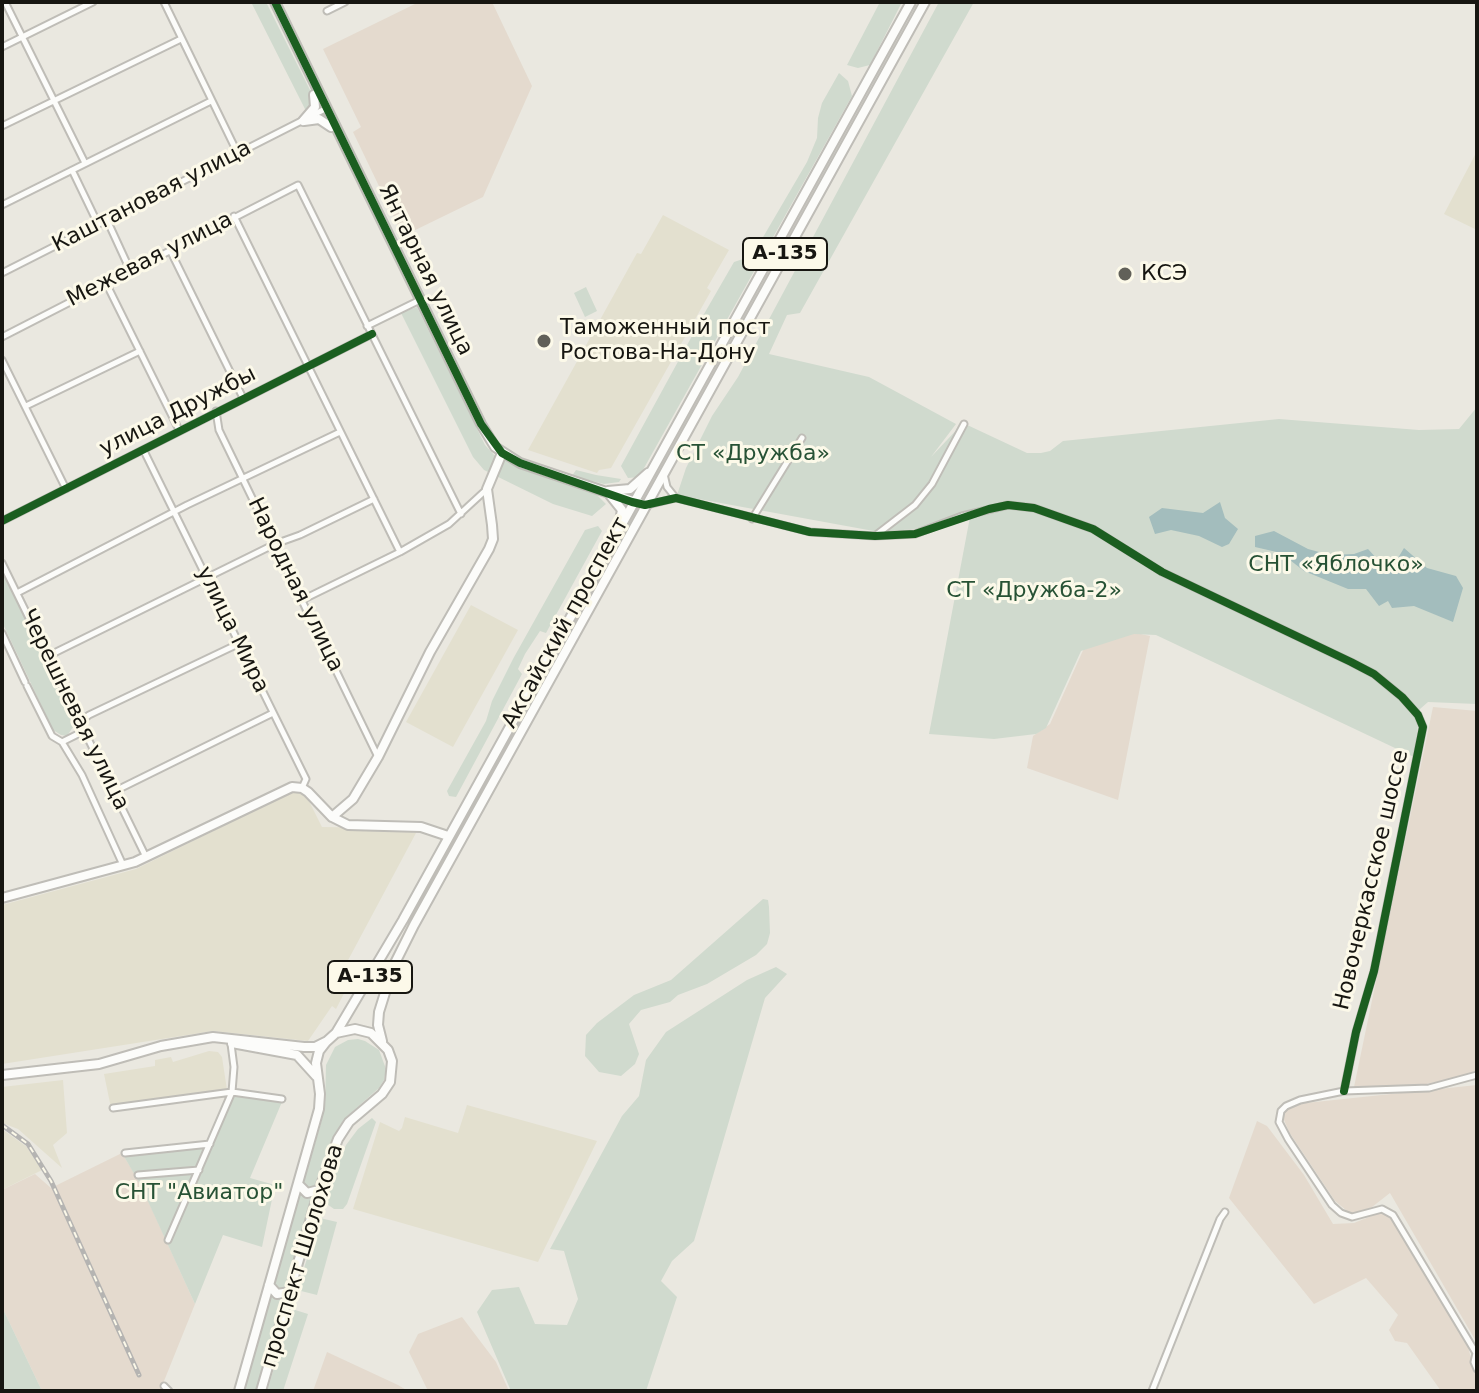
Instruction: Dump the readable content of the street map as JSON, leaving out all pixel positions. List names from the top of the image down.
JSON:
{
  "streets": {
    "main road": [
      "А-135",
      "Янтарная улица",
      "Аксайский проспект",
      "проспект Шолохова"
    ],
    "street": [
      "Каштановая улица",
      "Межевая улица",
      "улица Дружбы",
      "Народная улица",
      "улица Мира",
      "Черешневая улица",
      "Новочеркасское шоссе"
    ]
  },
  "crossings": [
    ["Каштановая улица", "Янтарная улица"],
    ["улица Дружбы", "Народная улица"],
    ["улица Дружбы", "улица Мира"],
    ["Аксайский проспект", "проспект Шолохова"]
  ],
  "parks": [
    "СТ «Дружба»",
    "СНТ «Яблочко»",
    "СТ «Дружба-2»",
    "СНТ \"Авиатор\""
  ],
  "places": ["КСЭ", "Таможенный пост Ростова-На-Дону"]
}
